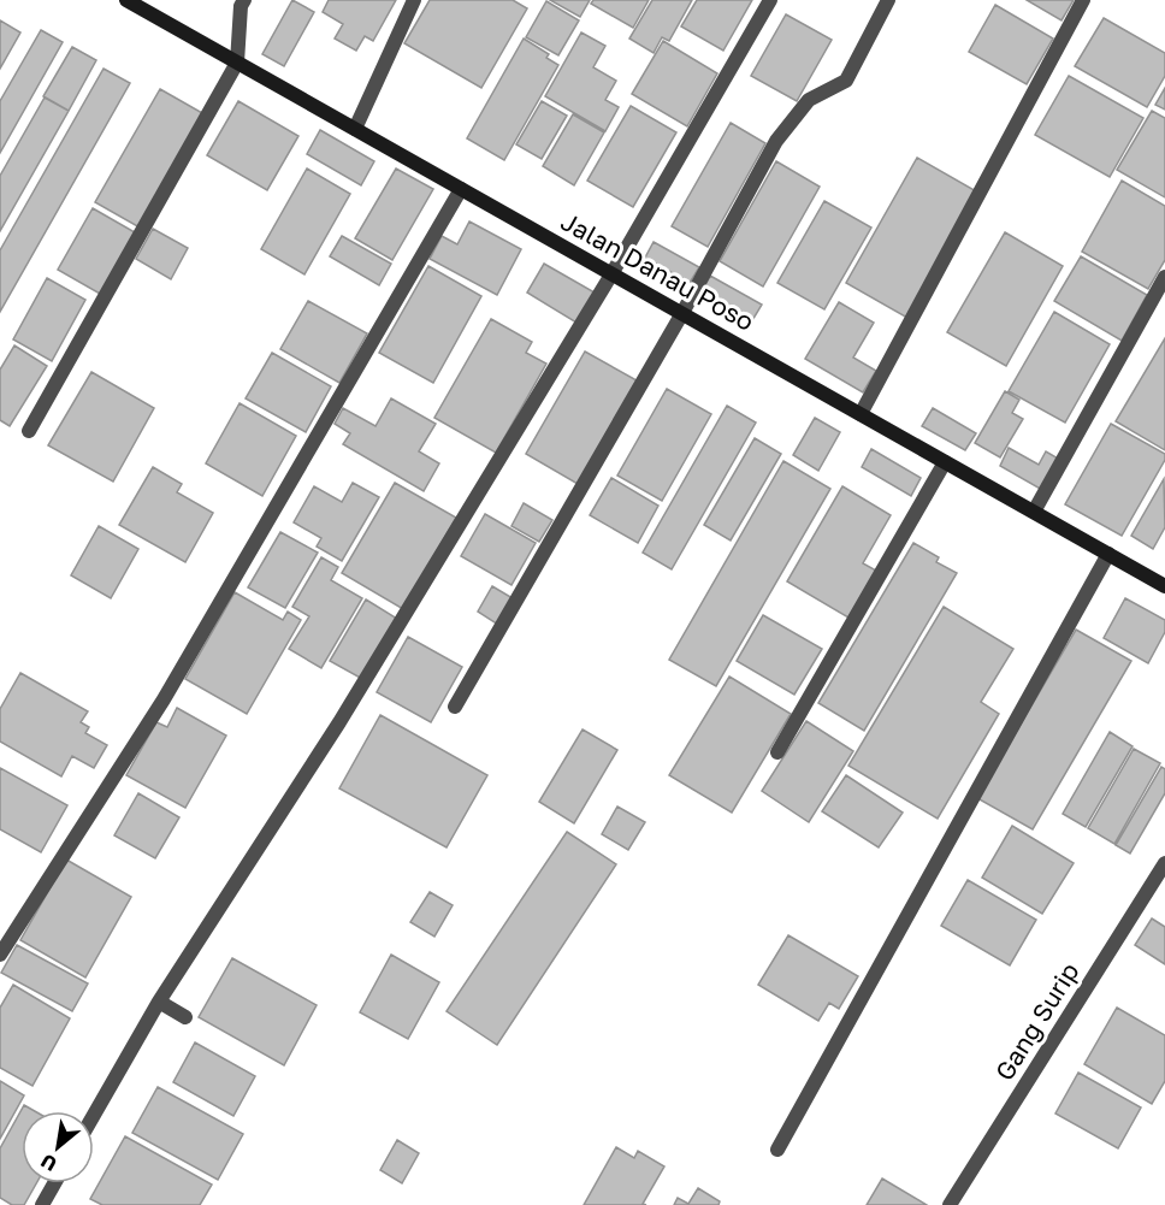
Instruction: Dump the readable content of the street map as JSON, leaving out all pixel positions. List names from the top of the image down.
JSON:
{
  "streets": {
    "street": ["Jalan Danau Poso", "Gang Surip"]
  },
  "north": "bottom left"
}
